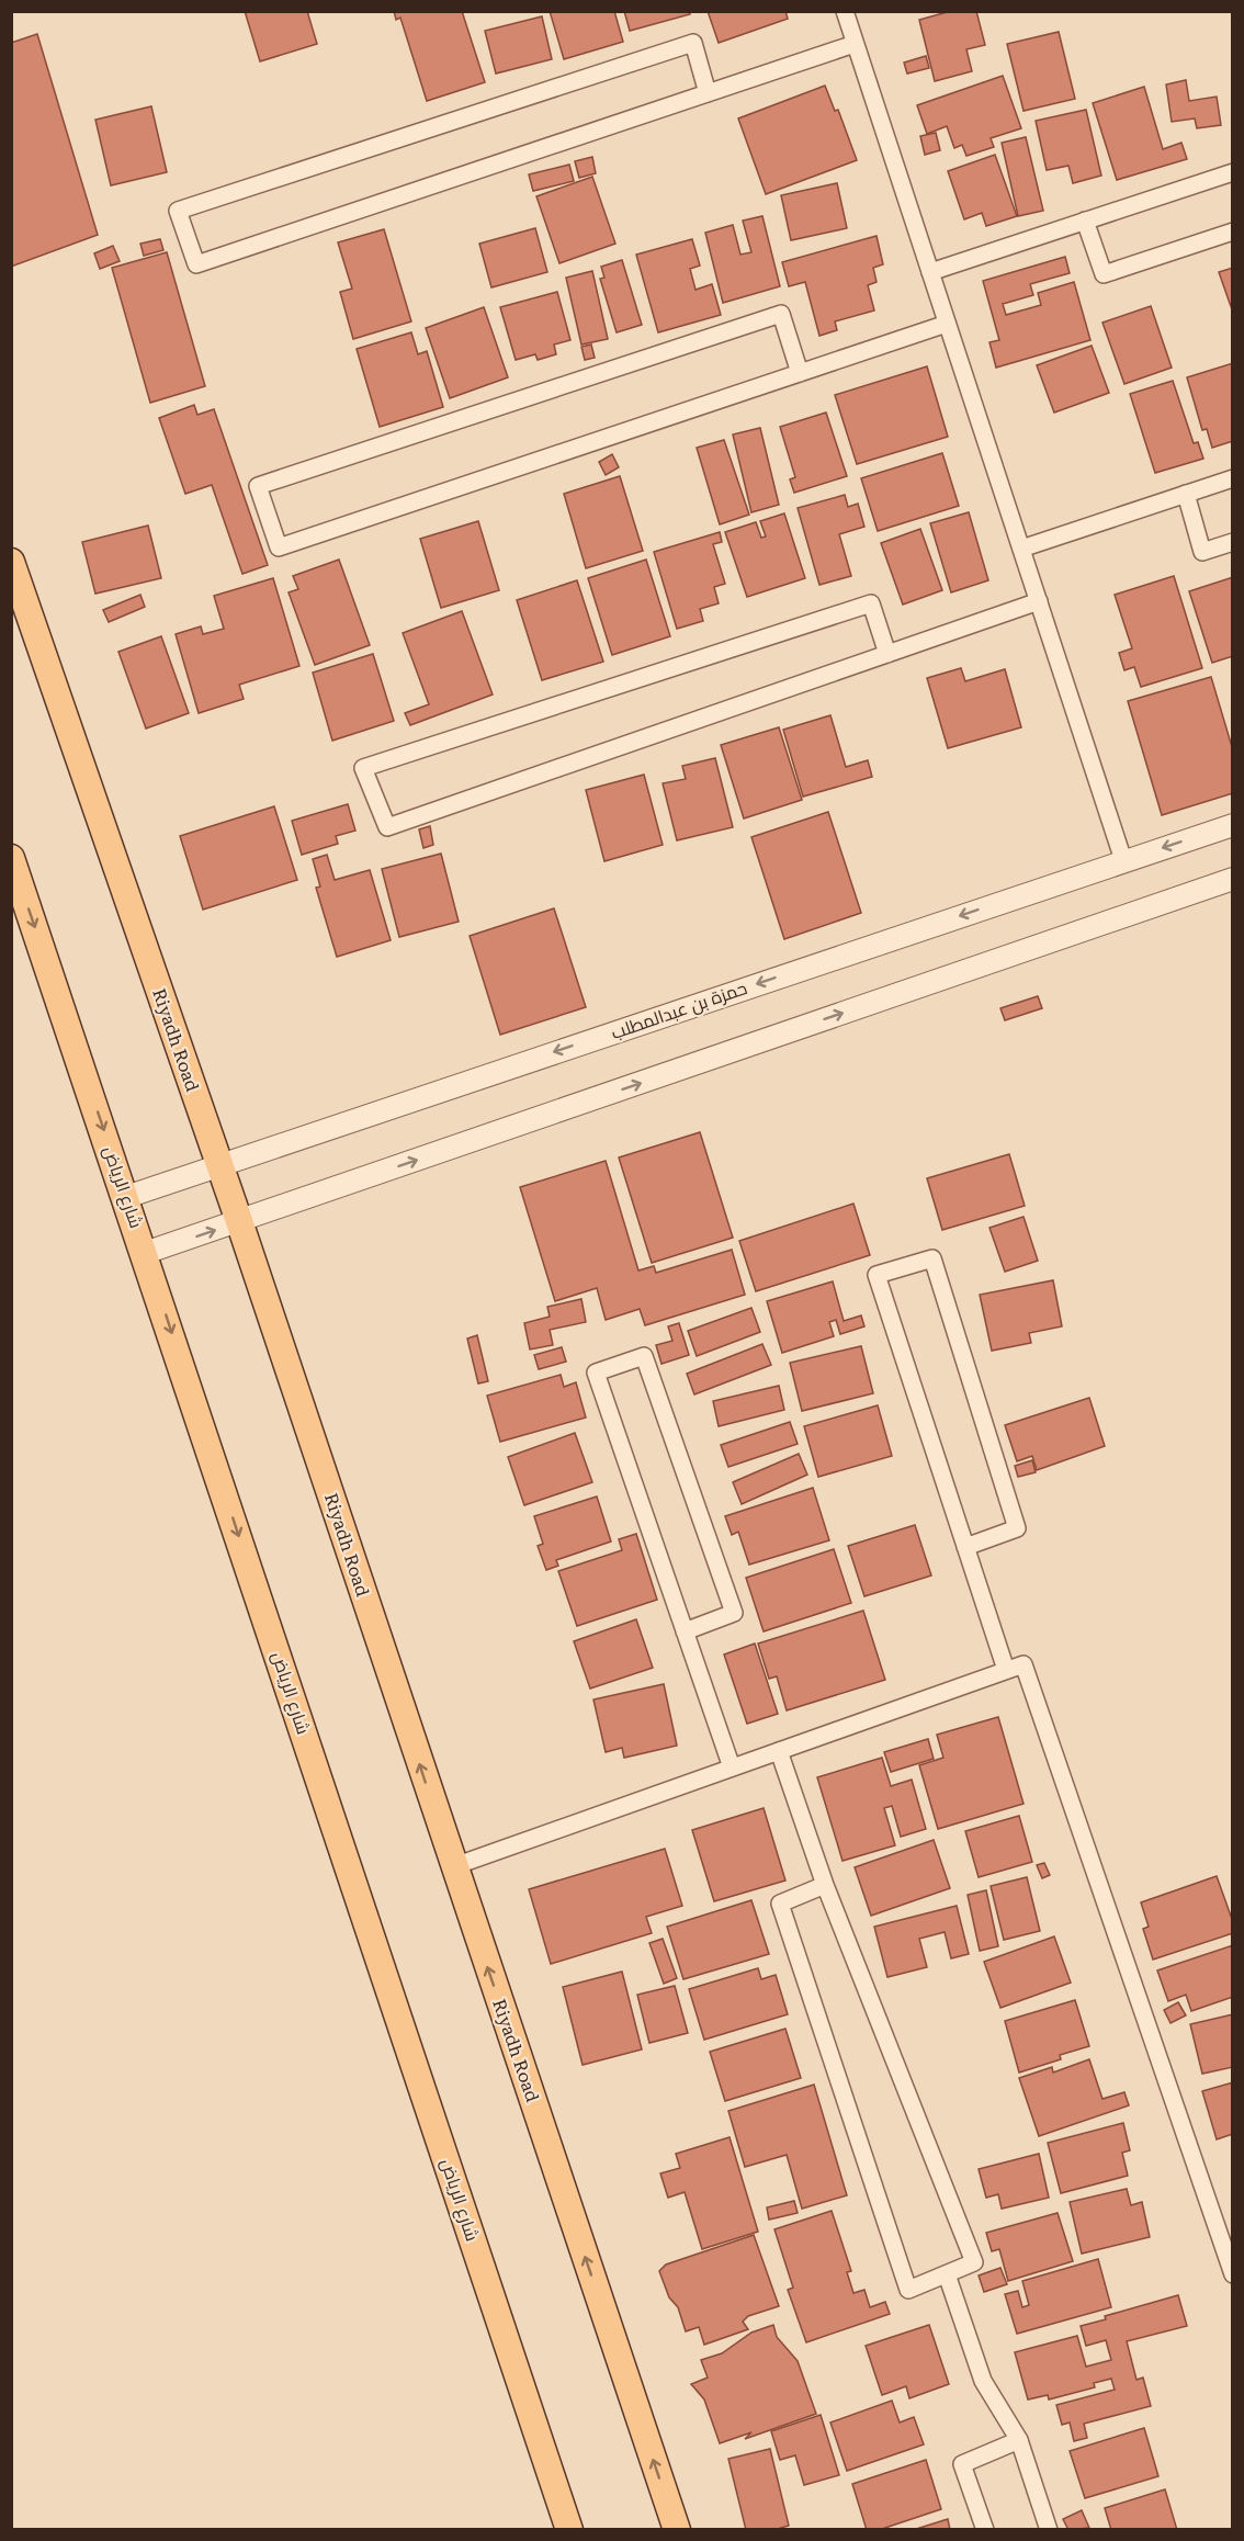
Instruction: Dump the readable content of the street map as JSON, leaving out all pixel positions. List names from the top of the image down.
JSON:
{
  "streets": {
    "main road": ["Riyadh Road", "شارع الرياض"],
    "street": ["حمزة بن عبدالمطلب"]
  },
  "crossings": [
    ["حمزة بن عبدالمطلب", "Riyadh Road"],
    ["حمزة بن عبدالمطلب", "شارع الرياض"]
  ],
  "one_way": ["Riyadh Road", "شارع الرياض"]
}
